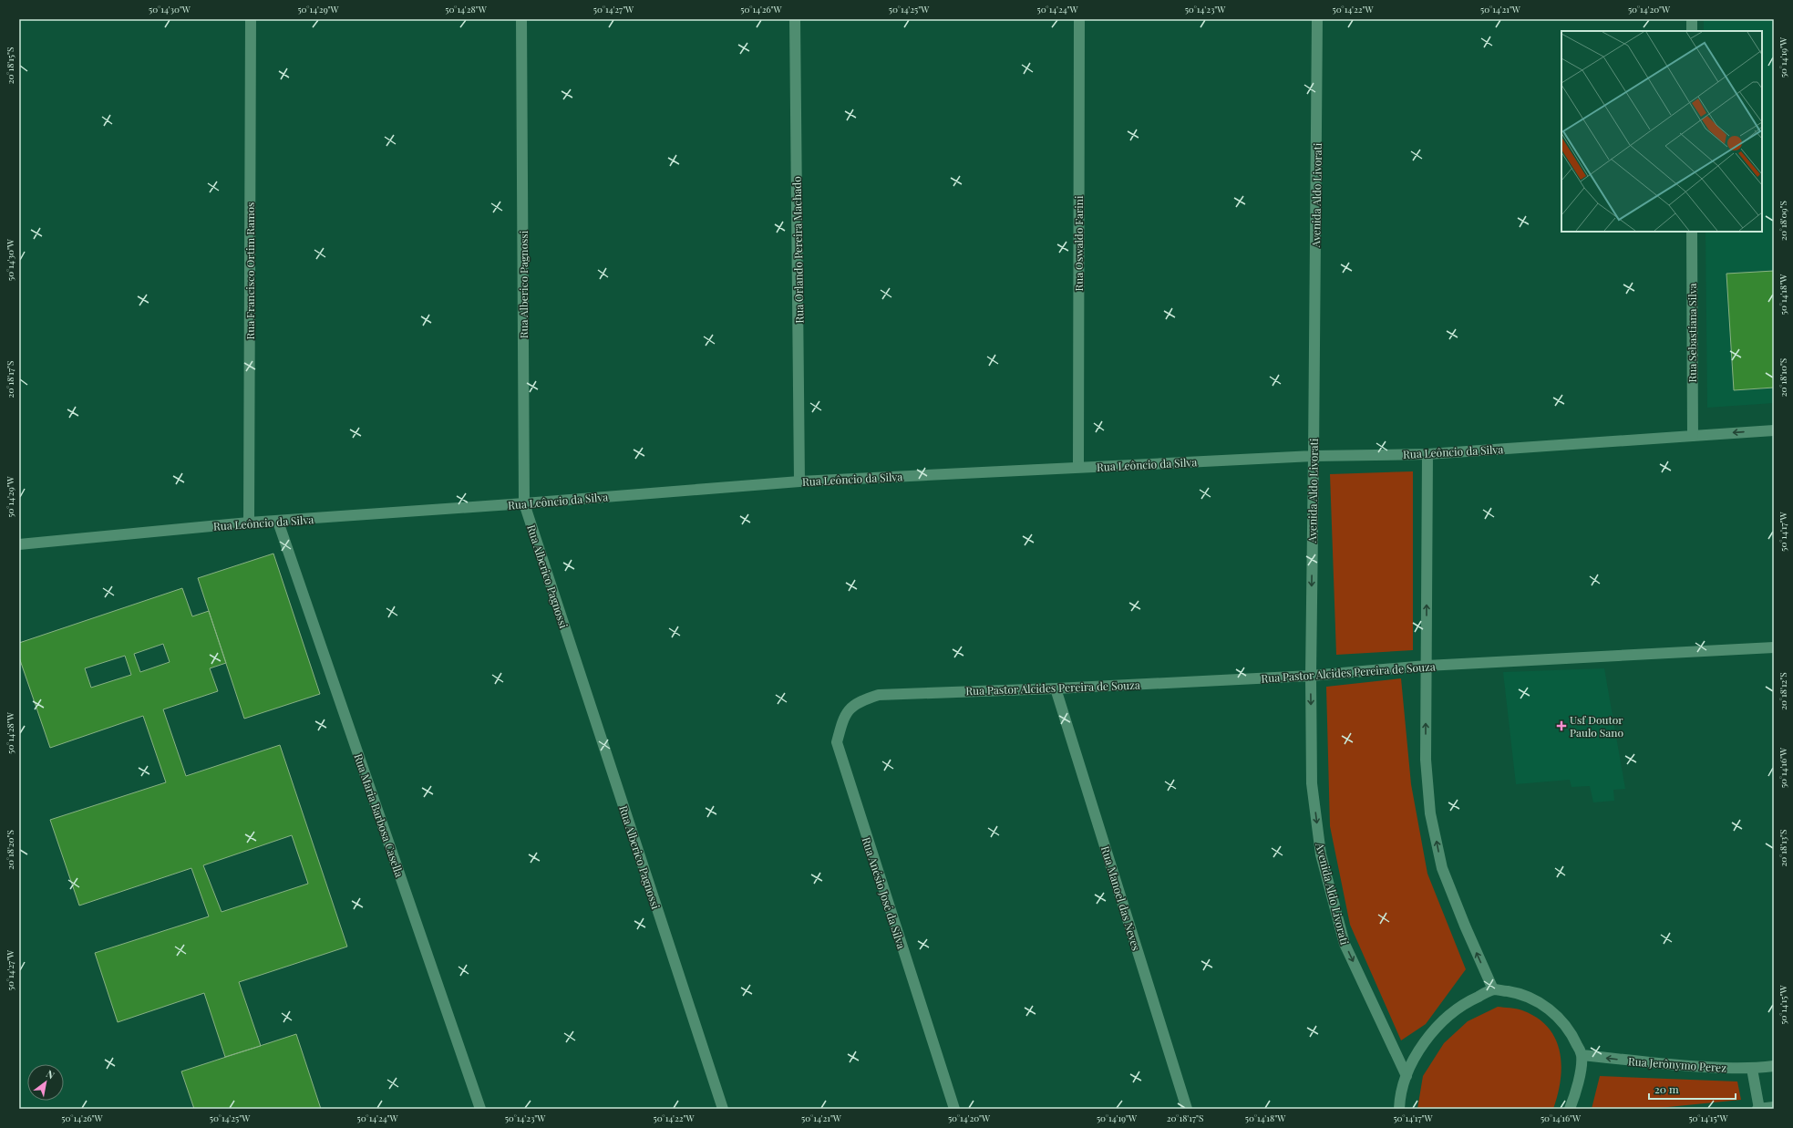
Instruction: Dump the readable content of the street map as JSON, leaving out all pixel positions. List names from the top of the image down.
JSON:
{
  "streets": {
    "street": [
      "Avenida Aldo Livorati",
      "Rua Oswaldo Farini",
      "Rua Orlando Pereira Machado",
      "Rua Francisco Ortim Ramos",
      "Rua Alberico Pagnossi",
      "Rua Sebastiana Silva",
      "Rua Leôncio da Silva",
      "Rua Pastor Alcides Pereira de Souza",
      "Rua Maria Barbosa Casella",
      "Rua Anésio José da Silva",
      "Rua Manoel das Neves",
      "Rua Jerônymo Perez"
    ]
  },
  "crossings": [
    ["Avenida Aldo Livorati", "Rua Leôncio da Silva"],
    ["Avenida Aldo Livorati", "Rua Pastor Alcides Pereira de Souza"],
    ["Rua Oswaldo Farini", "Rua Leôncio da Silva"],
    ["Rua Orlando Pereira Machado", "Rua Leôncio da Silva"],
    ["Rua Francisco Ortim Ramos", "Rua Leôncio da Silva"],
    ["Rua Alberico Pagnossi", "Rua Leôncio da Silva"],
    ["Rua Sebastiana Silva", "Rua Leôncio da Silva"],
    ["Rua Leôncio da Silva", "Rua Maria Barbosa Casella"],
    ["Rua Pastor Alcides Pereira de Souza", "Rua Anésio José da Silva"],
    ["Rua Pastor Alcides Pereira de Souza", "Rua Manoel das Neves"]
  ],
  "one_way": ["Avenida Aldo Livorati", "Rua Jerônymo Perez"],
  "places": {
    "health": ["Usf Doutor Paulo Sano"]
  },
  "scale_bar": "20 m",
  "north": "top right",
  "coordinates": [
    "50°14'30\"W",
    "50°14'29\"W",
    "50°14'28\"W",
    "50°14'27\"W",
    "50°14'26\"W",
    "50°14'25\"W",
    "50°14'24\"W",
    "50°14'23\"W",
    "50°14'22\"W",
    "50°14'21\"W",
    "50°14'20\"W",
    "50°14'19\"W",
    "20°18'15\"S",
    "20°18'09\"S",
    "50°14'18\"W",
    "20°18'10\"S",
    "20°18'17\"S",
    "50°14'17\"W",
    "20°18'12\"S",
    "50°14'16\"W",
    "20°18'13\"S",
    "20°18'20\"S",
    "50°14'15\"W"
  ]
}
